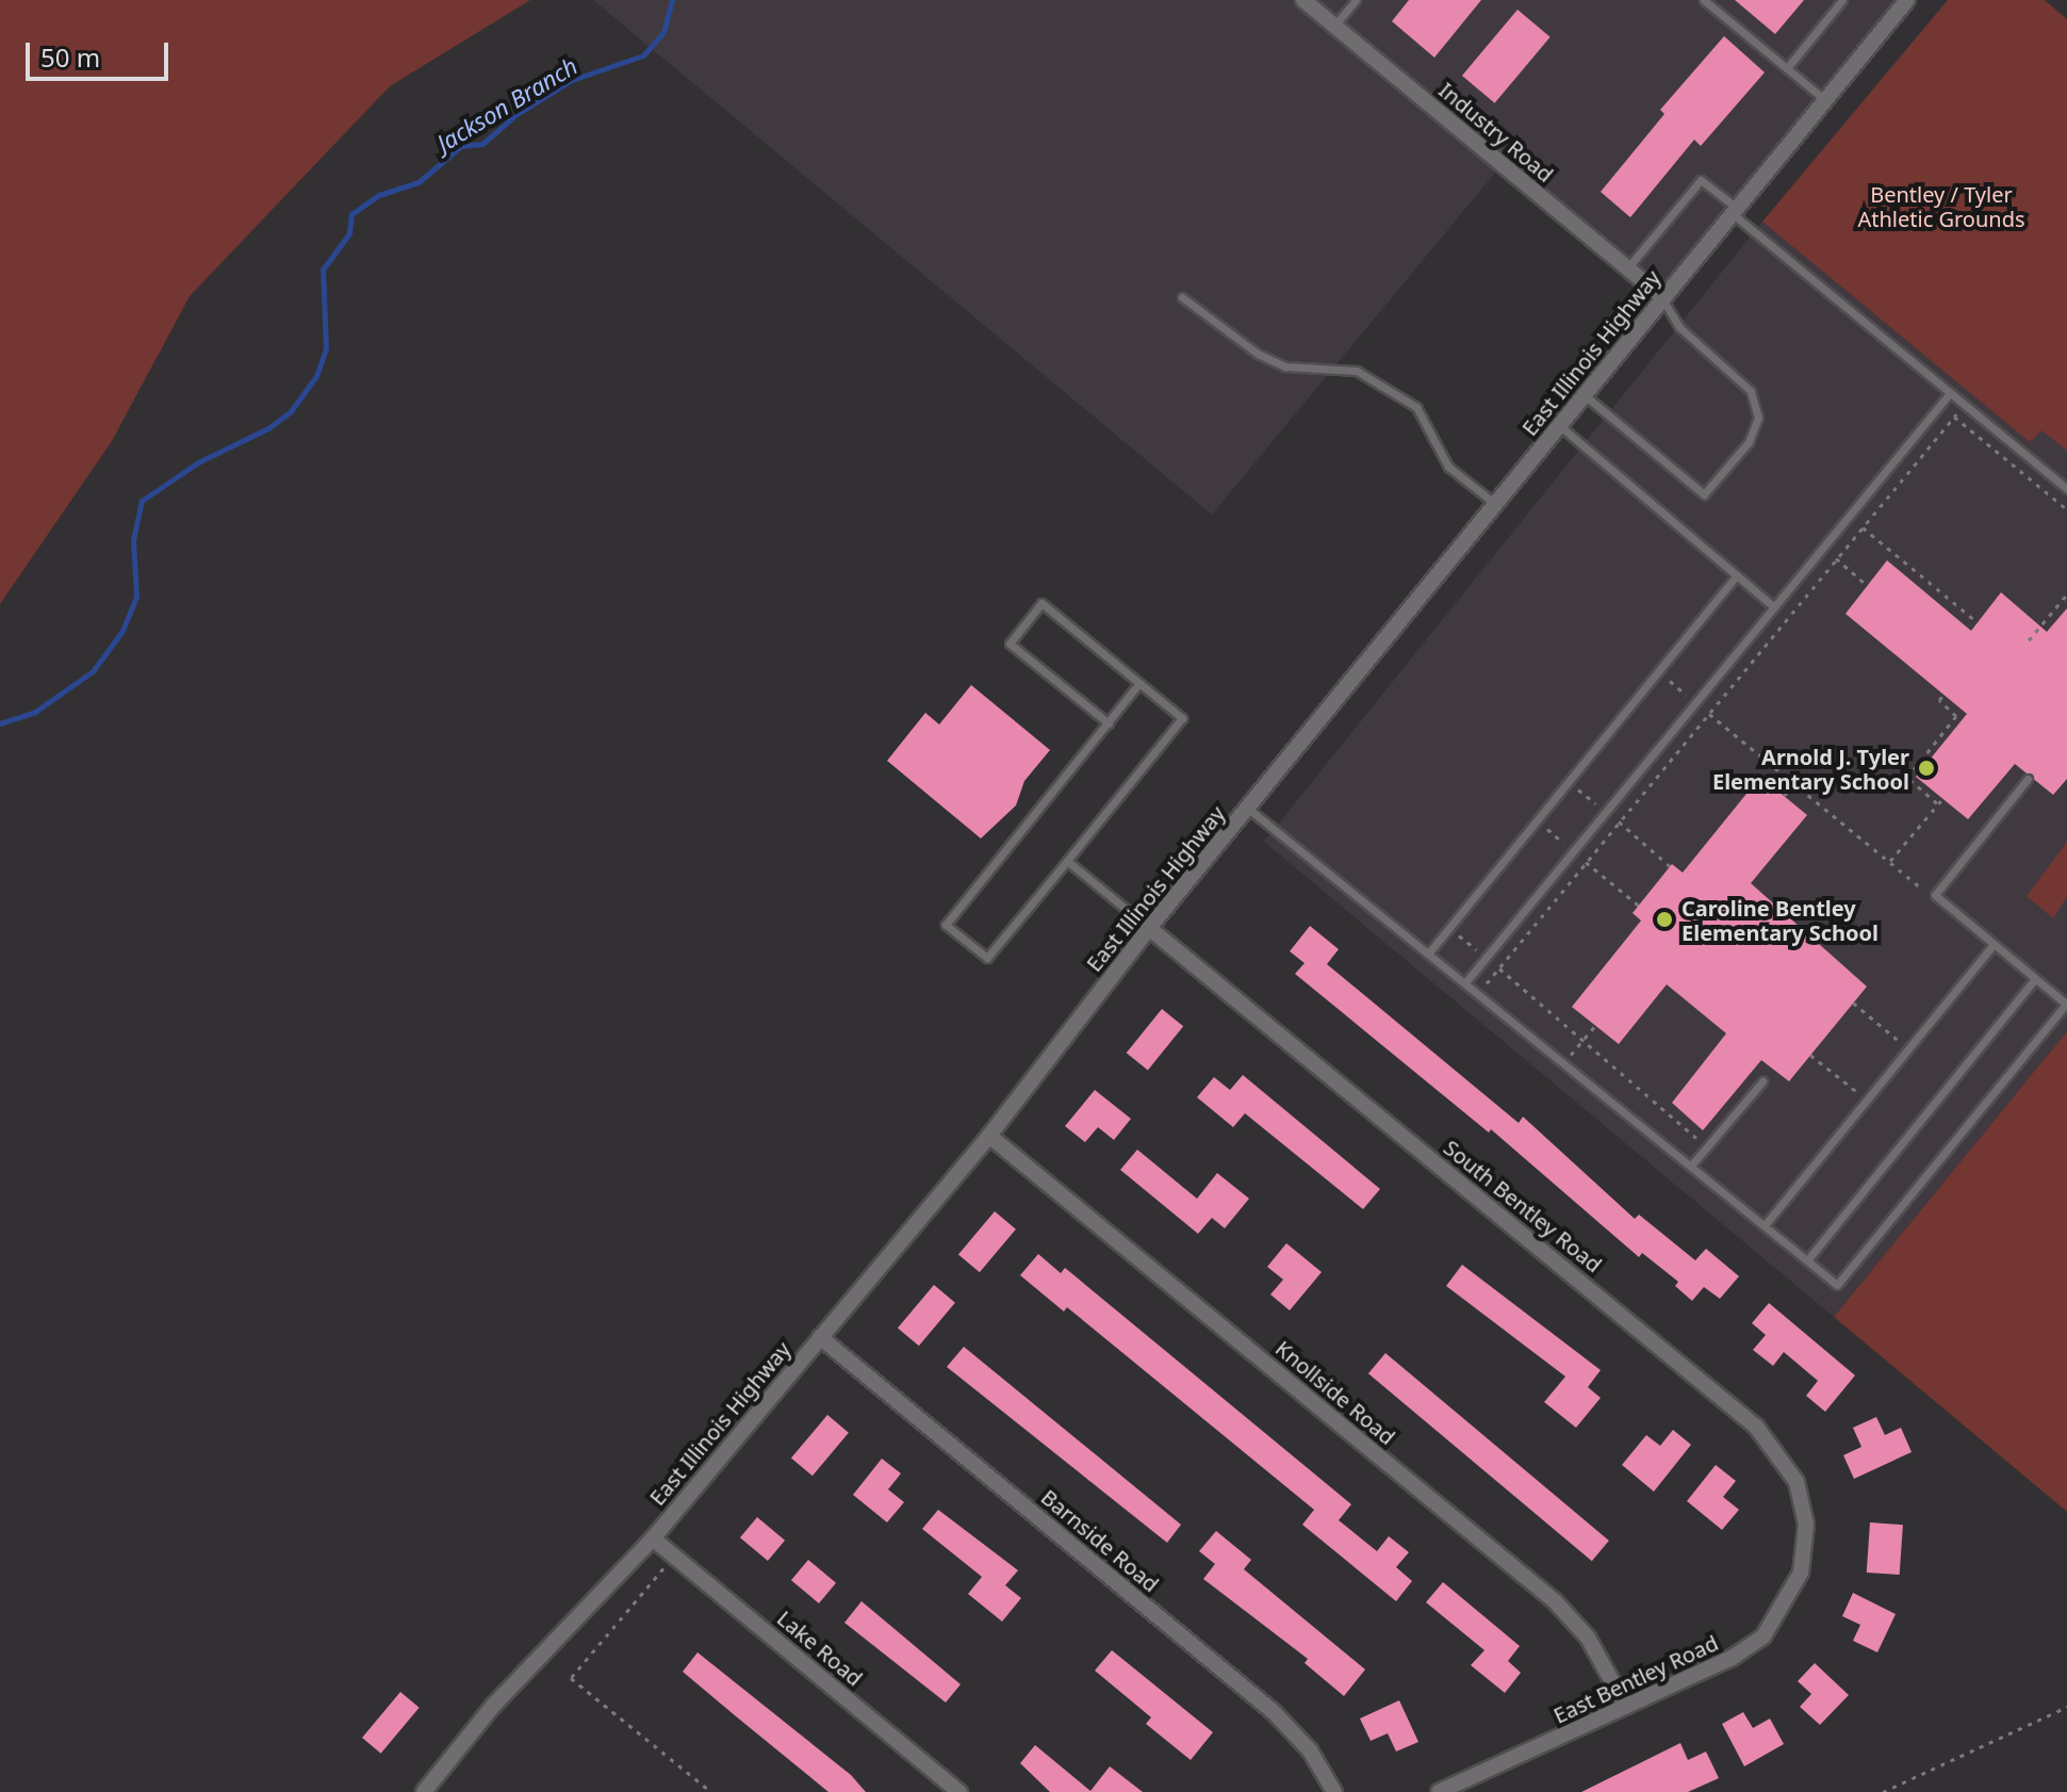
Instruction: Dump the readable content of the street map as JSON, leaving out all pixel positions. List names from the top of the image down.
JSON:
{
  "streets": {
    "street": [
      "Industry Road",
      "East Illinois Highway",
      "South Bentley Road",
      "Knollside Road",
      "Barnside Road",
      "Lake Road",
      "East Bentley Road"
    ]
  },
  "crossings": [
    ["Industry Road", "East Illinois Highway"],
    ["East Illinois Highway", "South Bentley Road"],
    ["East Illinois Highway", "Knollside Road"],
    ["East Illinois Highway", "Barnside Road"],
    ["East Illinois Highway", "Lake Road"],
    ["South Bentley Road", "East Bentley Road"],
    ["Knollside Road", "East Bentley Road"]
  ],
  "water": ["Jackson Branch"],
  "parks": ["Bentley / Tyler Athletic Grounds"],
  "places": ["Arnold J. Tyler Elementary School", "Caroline Bentley Elementary School"],
  "scale_bar": "50 m"
}
